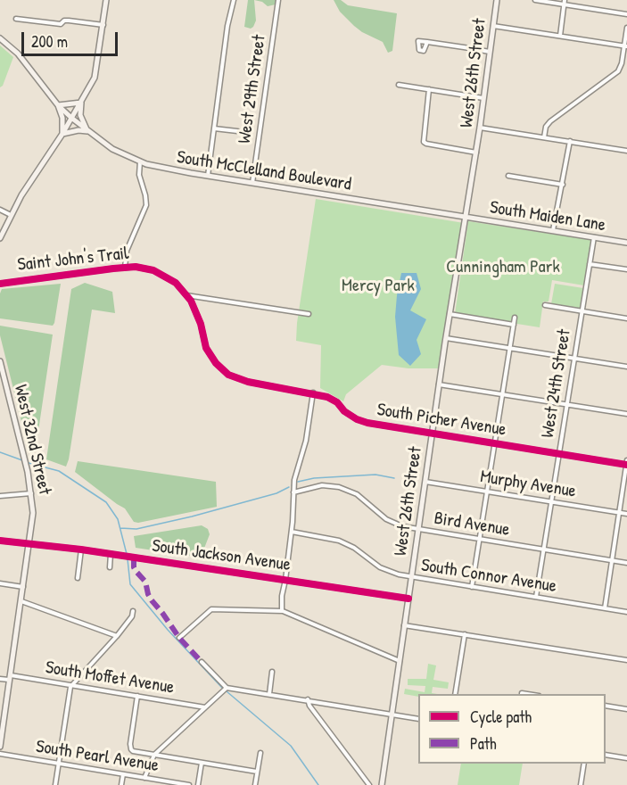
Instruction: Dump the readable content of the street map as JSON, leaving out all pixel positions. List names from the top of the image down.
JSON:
{
  "streets": {
    "main road": [
      "West 26th Street",
      "South McClelland Boulevard",
      "South Maiden Lane",
      "West 32nd Street"
    ],
    "street": [
      "West 29th Street",
      "West 24th Street",
      "South Picher Avenue",
      "Murphy Avenue",
      "Bird Avenue",
      "South Jackson Avenue",
      "South Connor Avenue",
      "South Moffet Avenue",
      "South Pearl Avenue"
    ],
    "cycle path": ["Saint John's Trail"]
  },
  "crossings": [
    ["West 26th Street", "South McClelland Boulevard"],
    ["West 26th Street", "South Maiden Lane"],
    ["West 26th Street", "South Picher Avenue"],
    ["West 26th Street", "Murphy Avenue"],
    ["West 26th Street", "Bird Avenue"],
    ["West 26th Street", "South Jackson Avenue"],
    ["West 26th Street", "South Connor Avenue"],
    ["West 29th Street", "South McClelland Boulevard"],
    ["South McClelland Boulevard", "South Maiden Lane"],
    ["South Maiden Lane", "West 24th Street"],
    ["West 24th Street", "South Picher Avenue"],
    ["West 24th Street", "Murphy Avenue"],
    ["West 24th Street", "Bird Avenue"],
    ["West 24th Street", "South Connor Avenue"],
    ["West 32nd Street", "South Jackson Avenue"],
    ["West 32nd Street", "South Moffet Avenue"]
  ],
  "parks": ["Cunningham Park", "Mercy Park"],
  "legend": ["Cycle path", "Path"],
  "scale_bar": "200 m"
}
